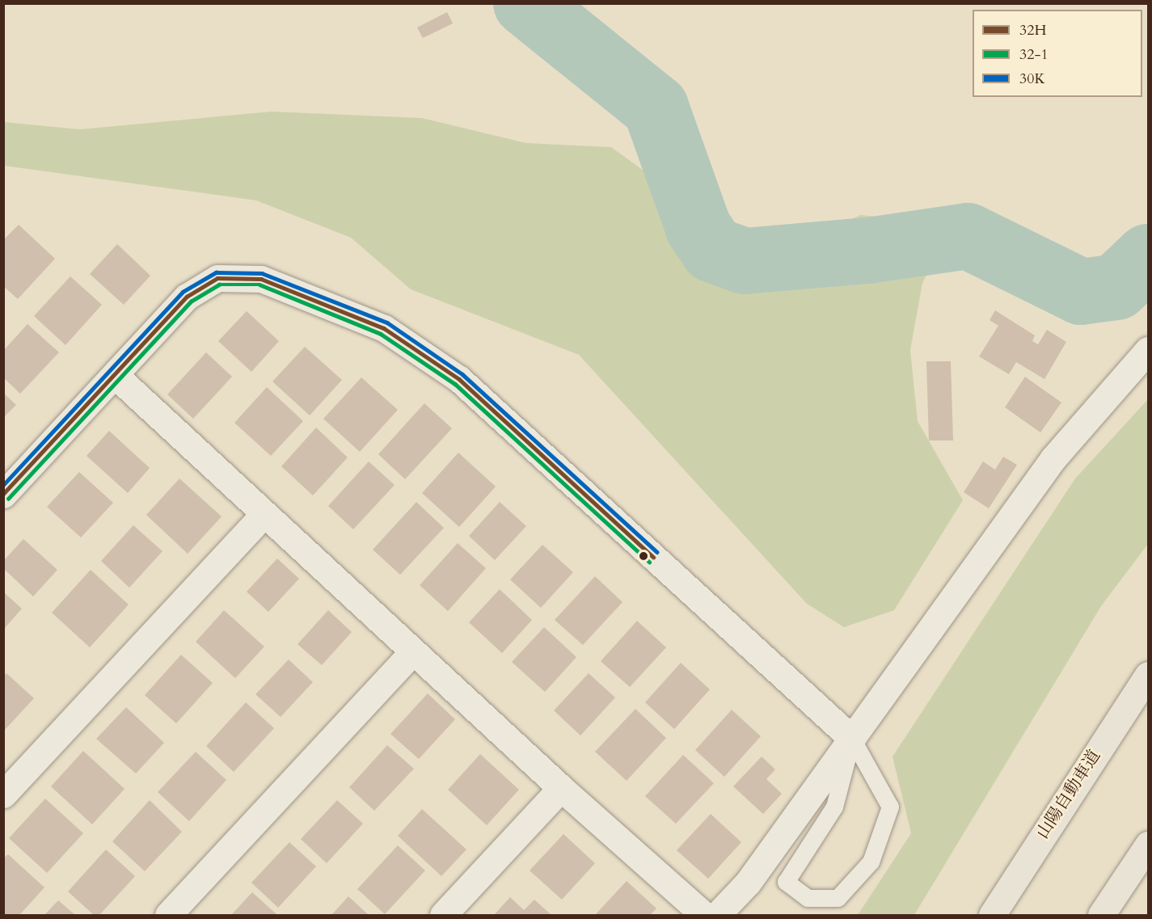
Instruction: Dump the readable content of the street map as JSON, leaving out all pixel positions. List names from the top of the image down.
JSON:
{
  "streets": {
    "highway": ["山陽自動車道"]
  },
  "lines": ["transit line 30K", "transit line 32H", "transit line 32-1"],
  "legend": ["32H", "32-1", "30K"]
}
